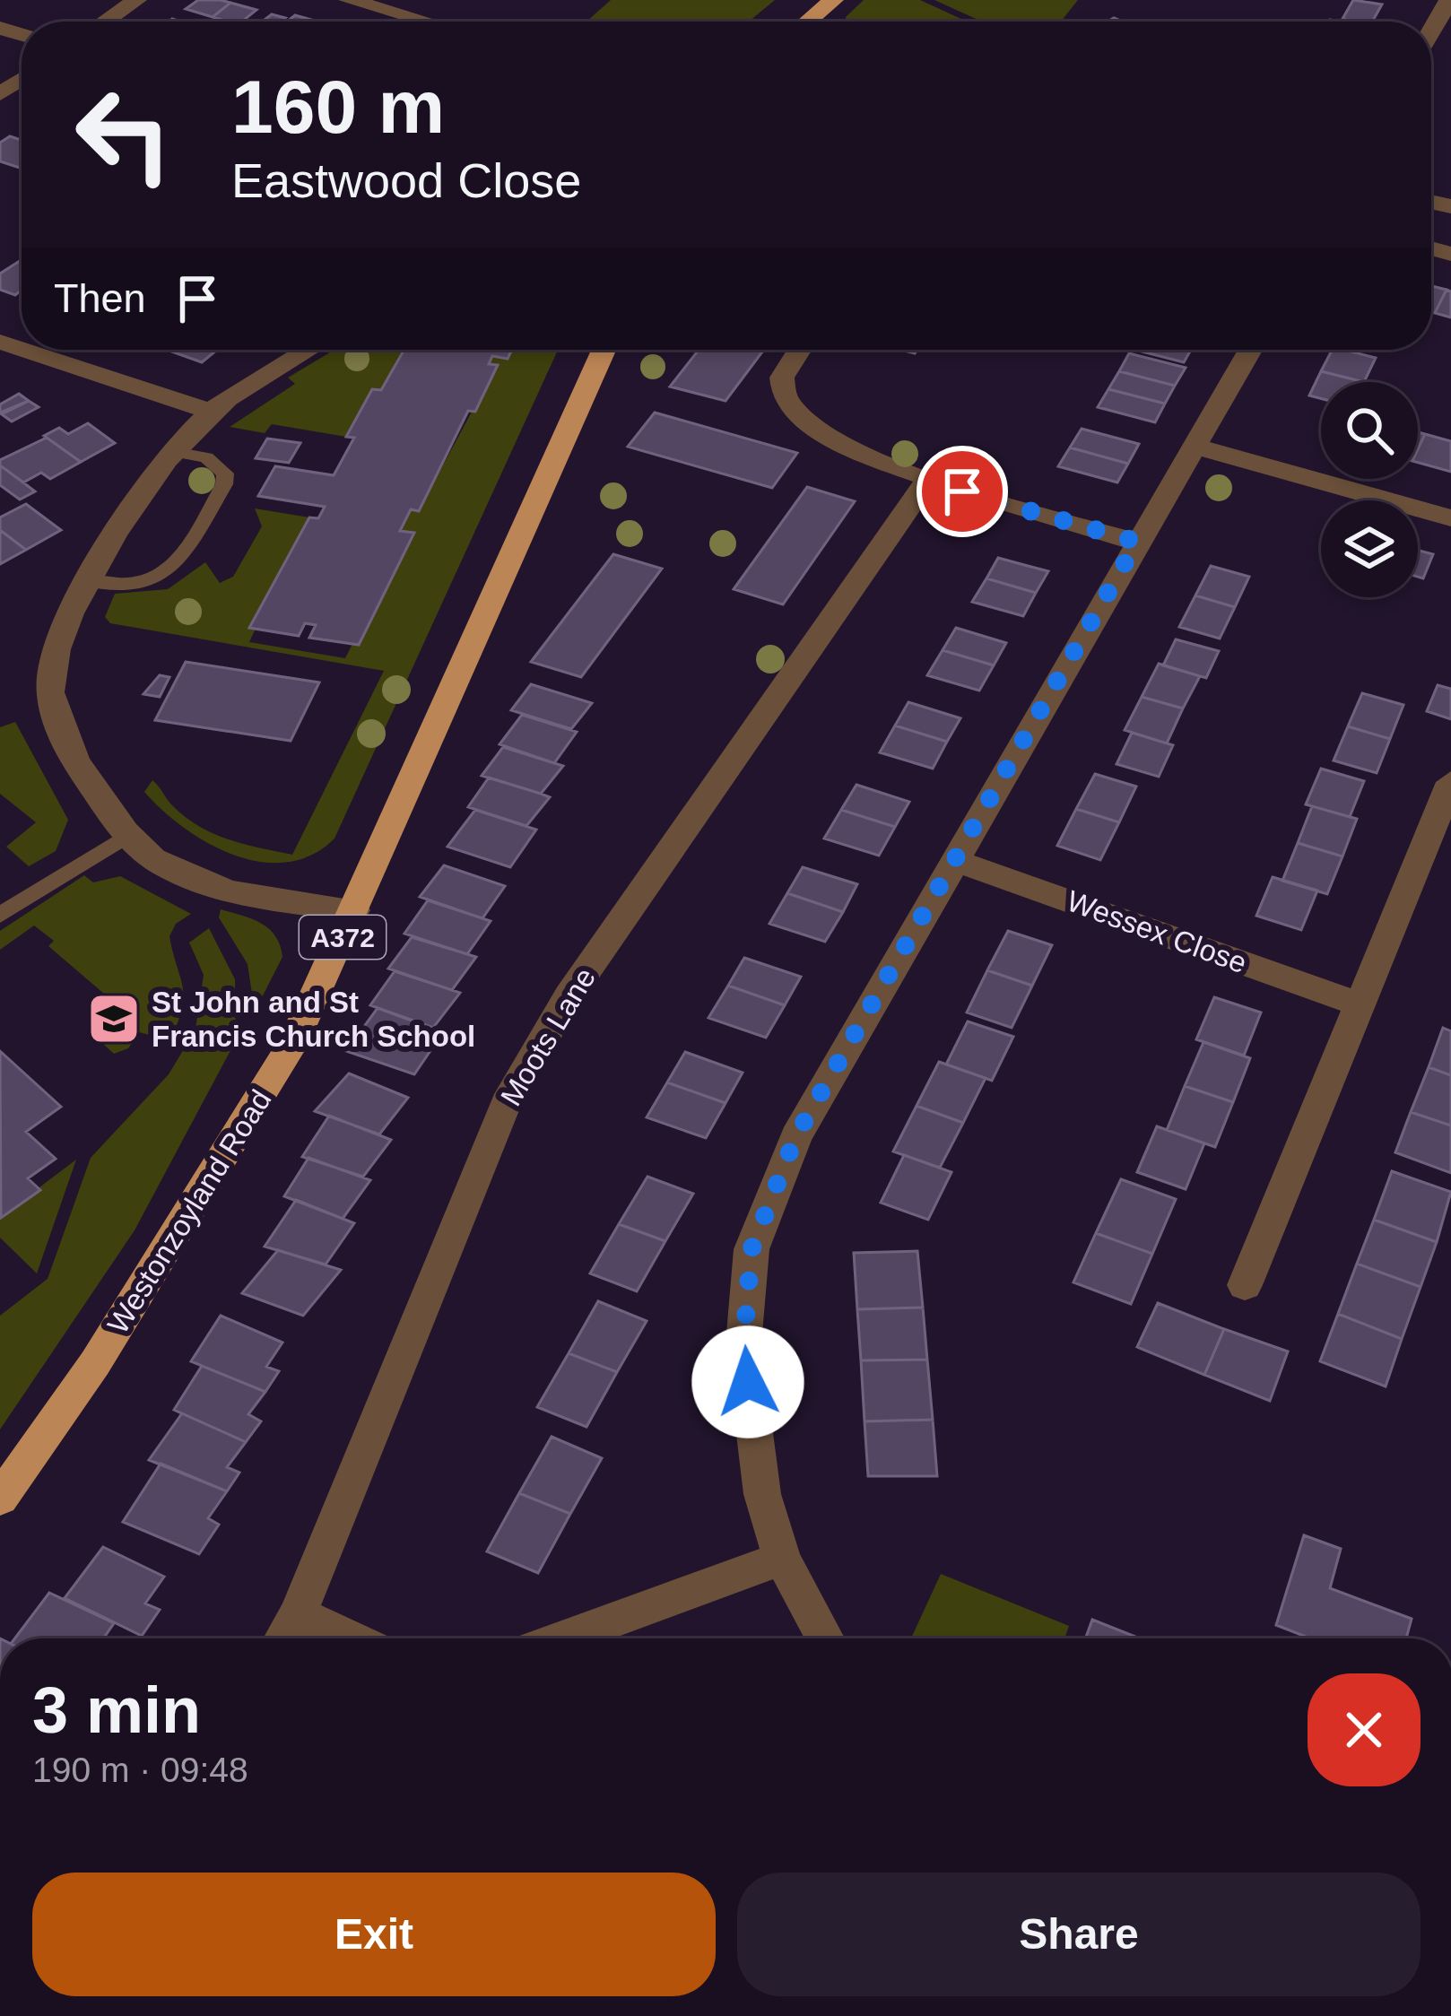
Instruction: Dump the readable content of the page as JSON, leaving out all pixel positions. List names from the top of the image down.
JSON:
{
  "streets": {
    "main road": ["A372", "Westonzoyland Road"],
    "street": ["Wessex Close", "Moots Lane"]
  },
  "places": {
    "school or university": ["St John and St Francis Church School"]
  },
  "page": {
    "turn": ["160 m", "Eastwood Close"],
    "then": "Then",
    "heading": ["3 min", "190 m · 09:48"],
    "buttons": ["Exit", "Share"]
  }
}
